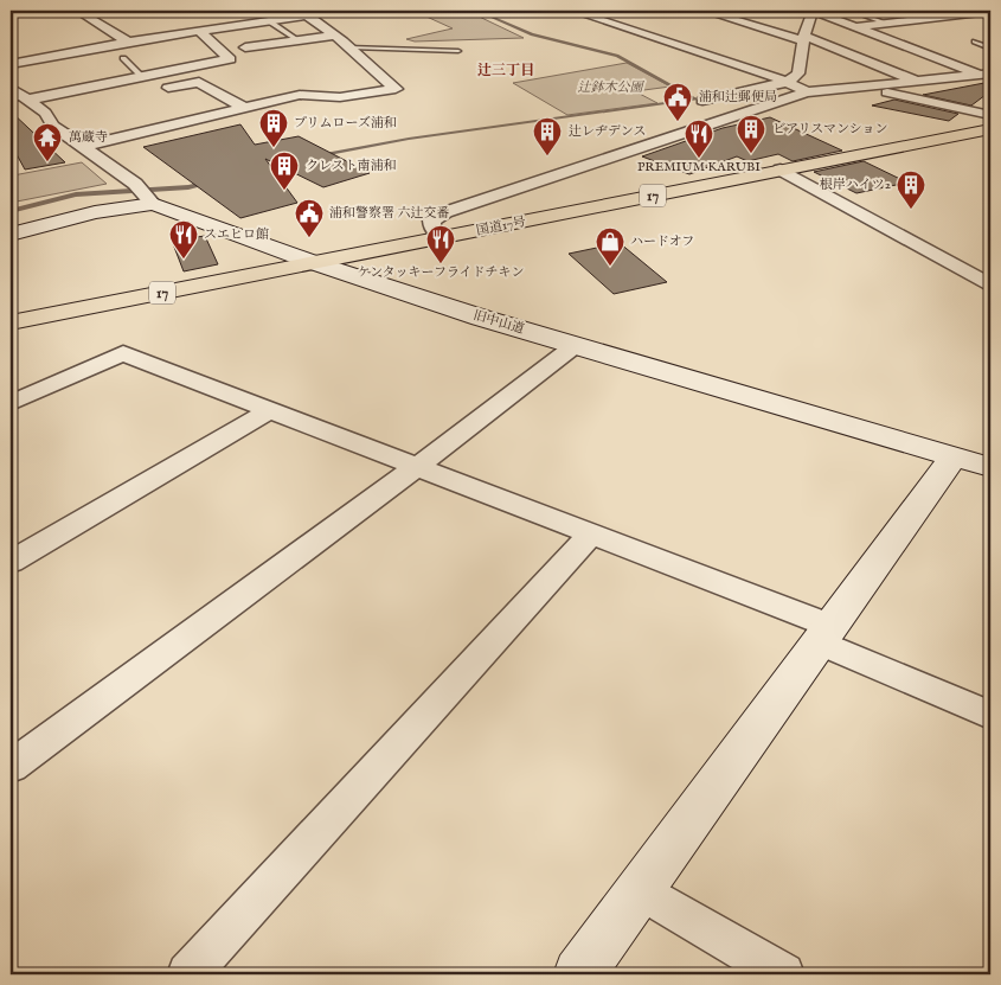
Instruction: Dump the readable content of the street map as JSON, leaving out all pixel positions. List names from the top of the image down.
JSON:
{
  "streets": {
    "highway": ["17", "国道17号"],
    "street": ["旧中山道"]
  },
  "crossings": [
    ["国道17号", "旧中山道"]
  ],
  "districts": ["辻三丁目"],
  "parks": ["辻鉢木公園"],
  "places": {
    "public building": ["浦和辻郵便局", "浦和警察署 六辻交番"],
    "building": [
      "プリムローズ浦和",
      "ビアリスマンション",
      "辻レヂデンス",
      "クレスト南浦和",
      "根岸ハイツ2"
    ],
    "restaurant": ["PREMIUM KARUBI", "スエヒロ館", "ケンタッキーフライドチキン"],
    "temple": ["萬蔵寺"],
    "shop": ["ハードオフ"]
  }
}
